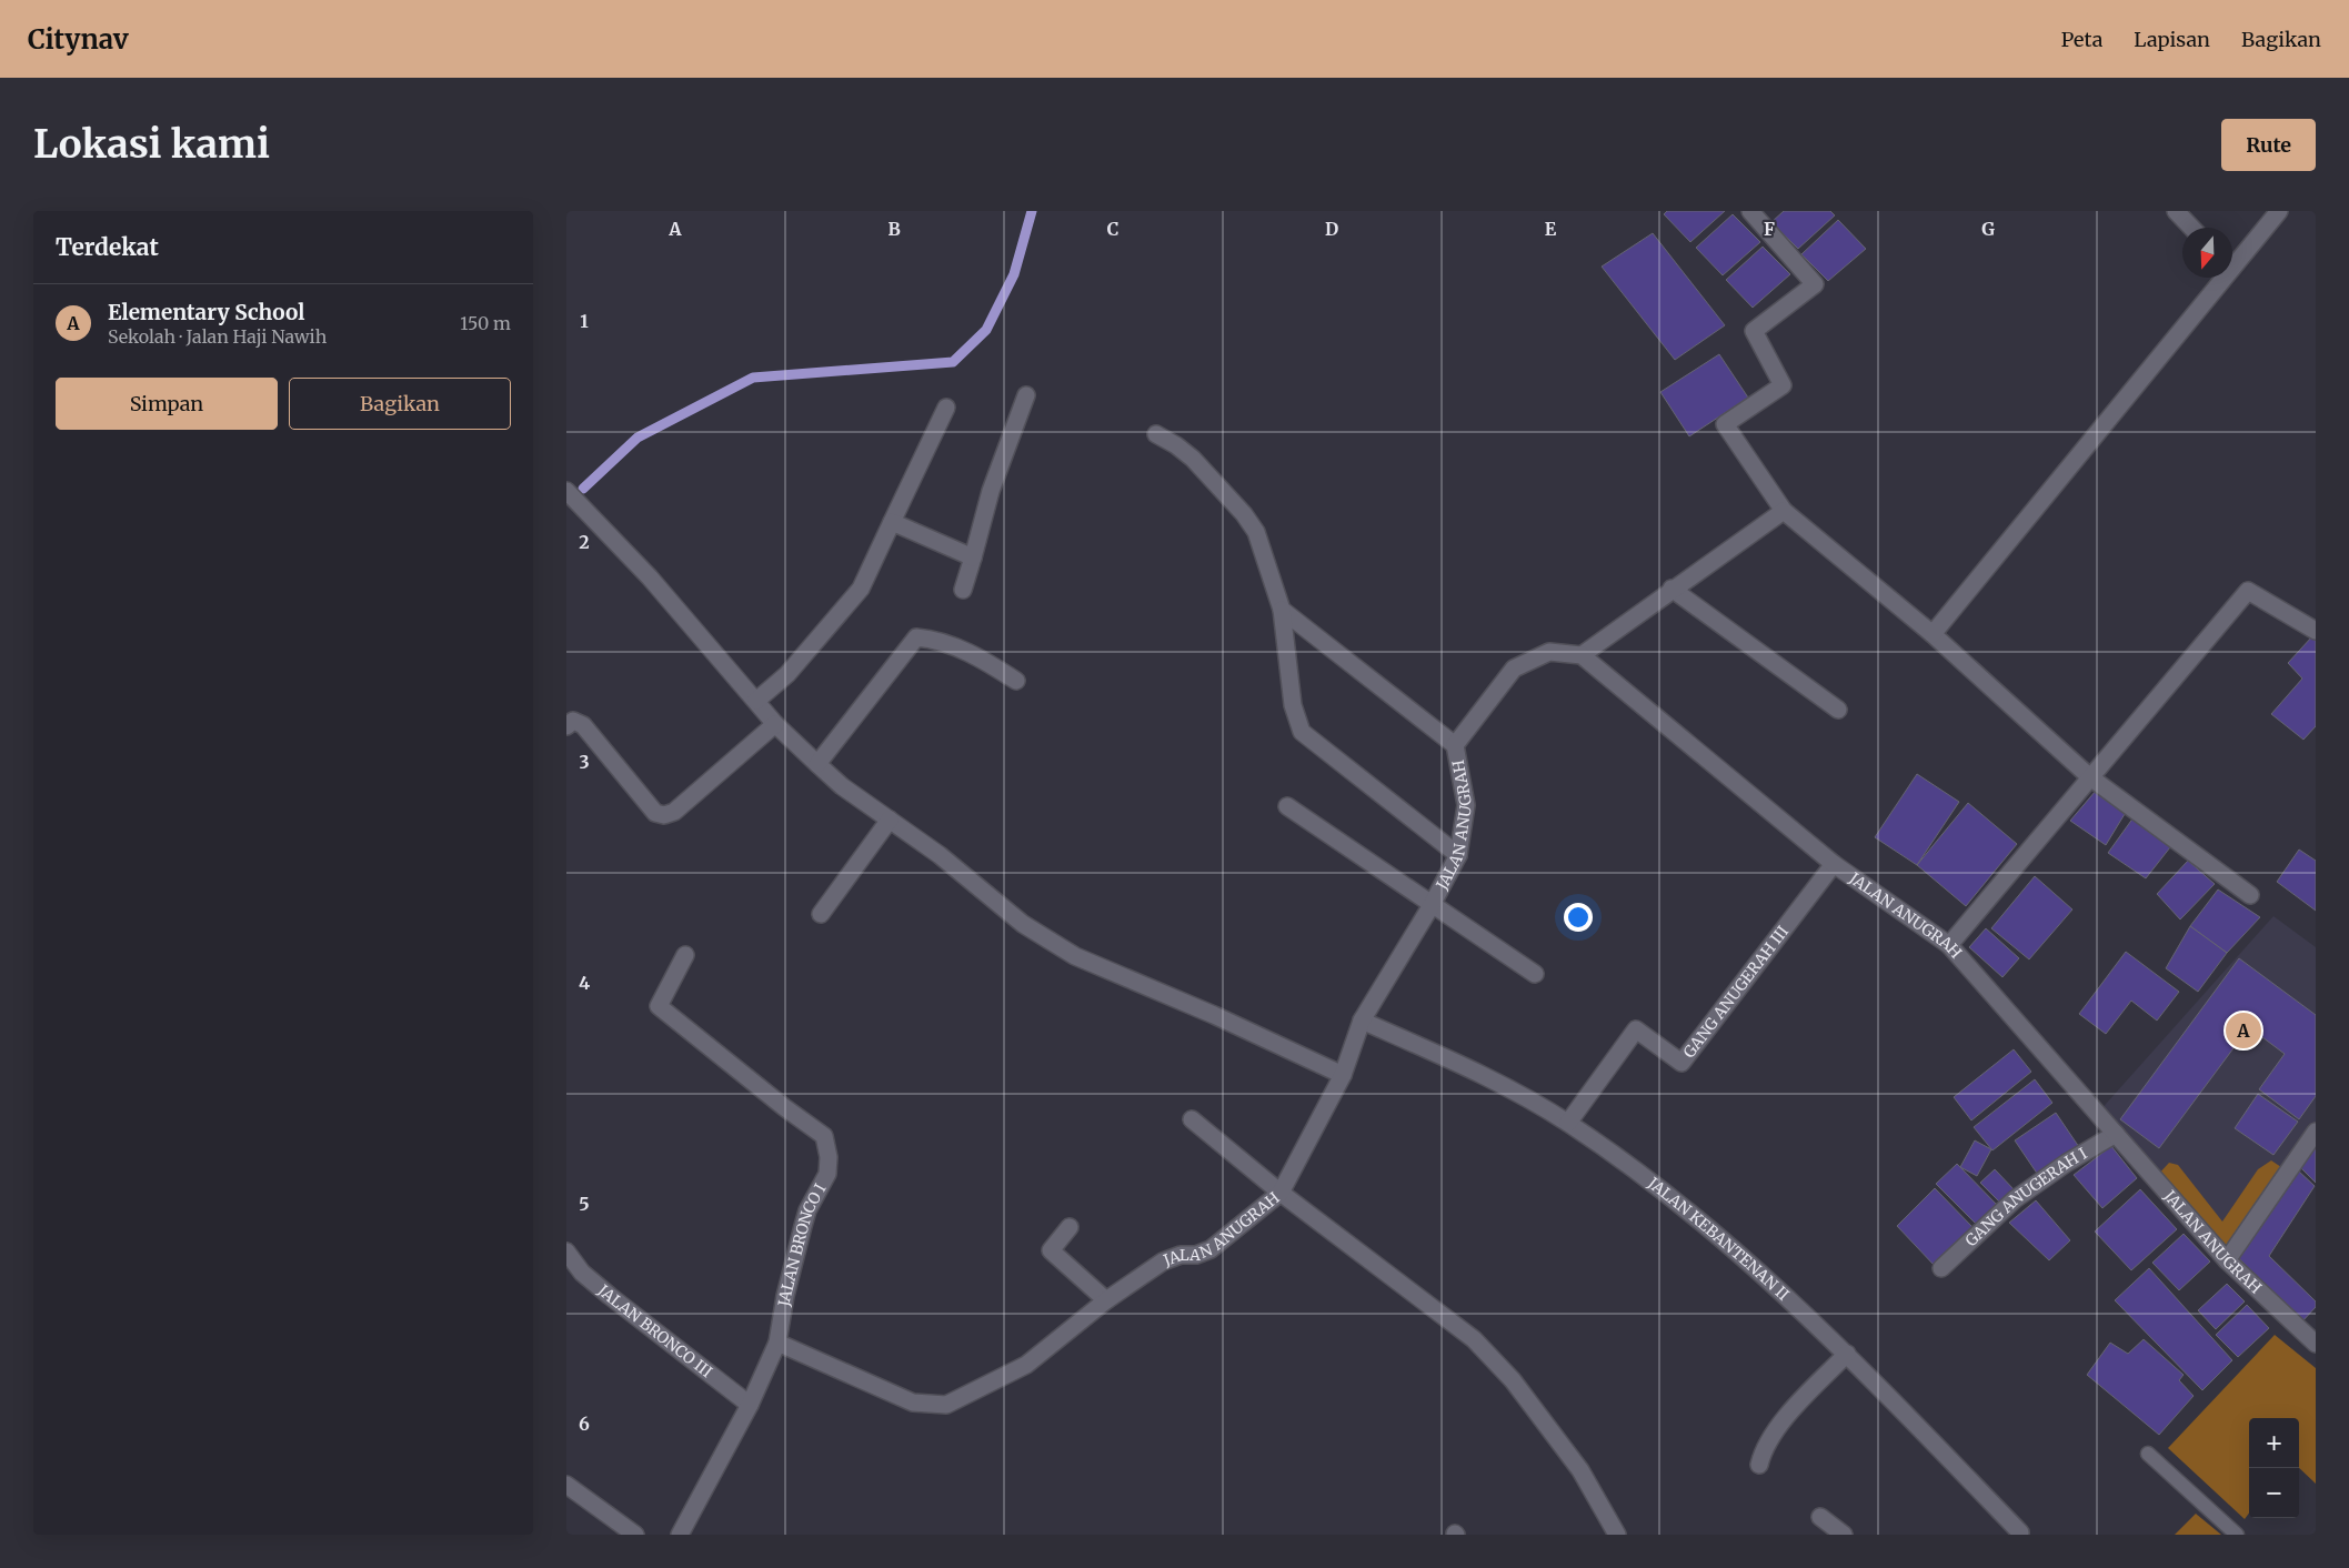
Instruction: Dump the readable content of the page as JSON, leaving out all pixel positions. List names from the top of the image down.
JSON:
{
  "streets": {
    "street": [
      "JALAN ANUGRAH",
      "GANG ANUGERAH III",
      "GANG ANUGERAH I",
      "JALAN KEBANTENAN II",
      "JALAN BRONCO I",
      "JALAN BRONCO III"
    ]
  },
  "crossings": [
    ["JALAN ANUGRAH", "GANG ANUGERAH III"],
    ["JALAN ANUGRAH", "GANG ANUGERAH I"],
    ["JALAN ANUGRAH", "JALAN KEBANTENAN II"],
    ["JALAN ANUGRAH", "JALAN BRONCO I"],
    ["GANG ANUGERAH III", "JALAN KEBANTENAN II"],
    ["JALAN BRONCO I", "JALAN BRONCO III"]
  ],
  "north": "bottom",
  "page": {
    "header": "Citynav",
    "nav": ["Peta", "Lapisan", "Bagikan"],
    "buttons": [
      "Rute",
      ["Simpan", "Bagikan"]
    ],
    "title": "Lokasi kami",
    "heading": "Terdekat",
    "list": [
      {
        "mark": "A",
        "name": "Elementary School",
        "note": "Sekolah · Jalan Haji Nawih",
        "value": "150 m"
      }
    ],
    "pins": "A",
    "map_buttons": ["+", "−"]
  },
  "grid": {
    "columns": [
      "A",
      "B",
      "C",
      "D",
      "E",
      "F",
      "G"
    ],
    "rows": [
      "1",
      "2",
      "3",
      "4",
      "5",
      "6"
    ]
  }
}
